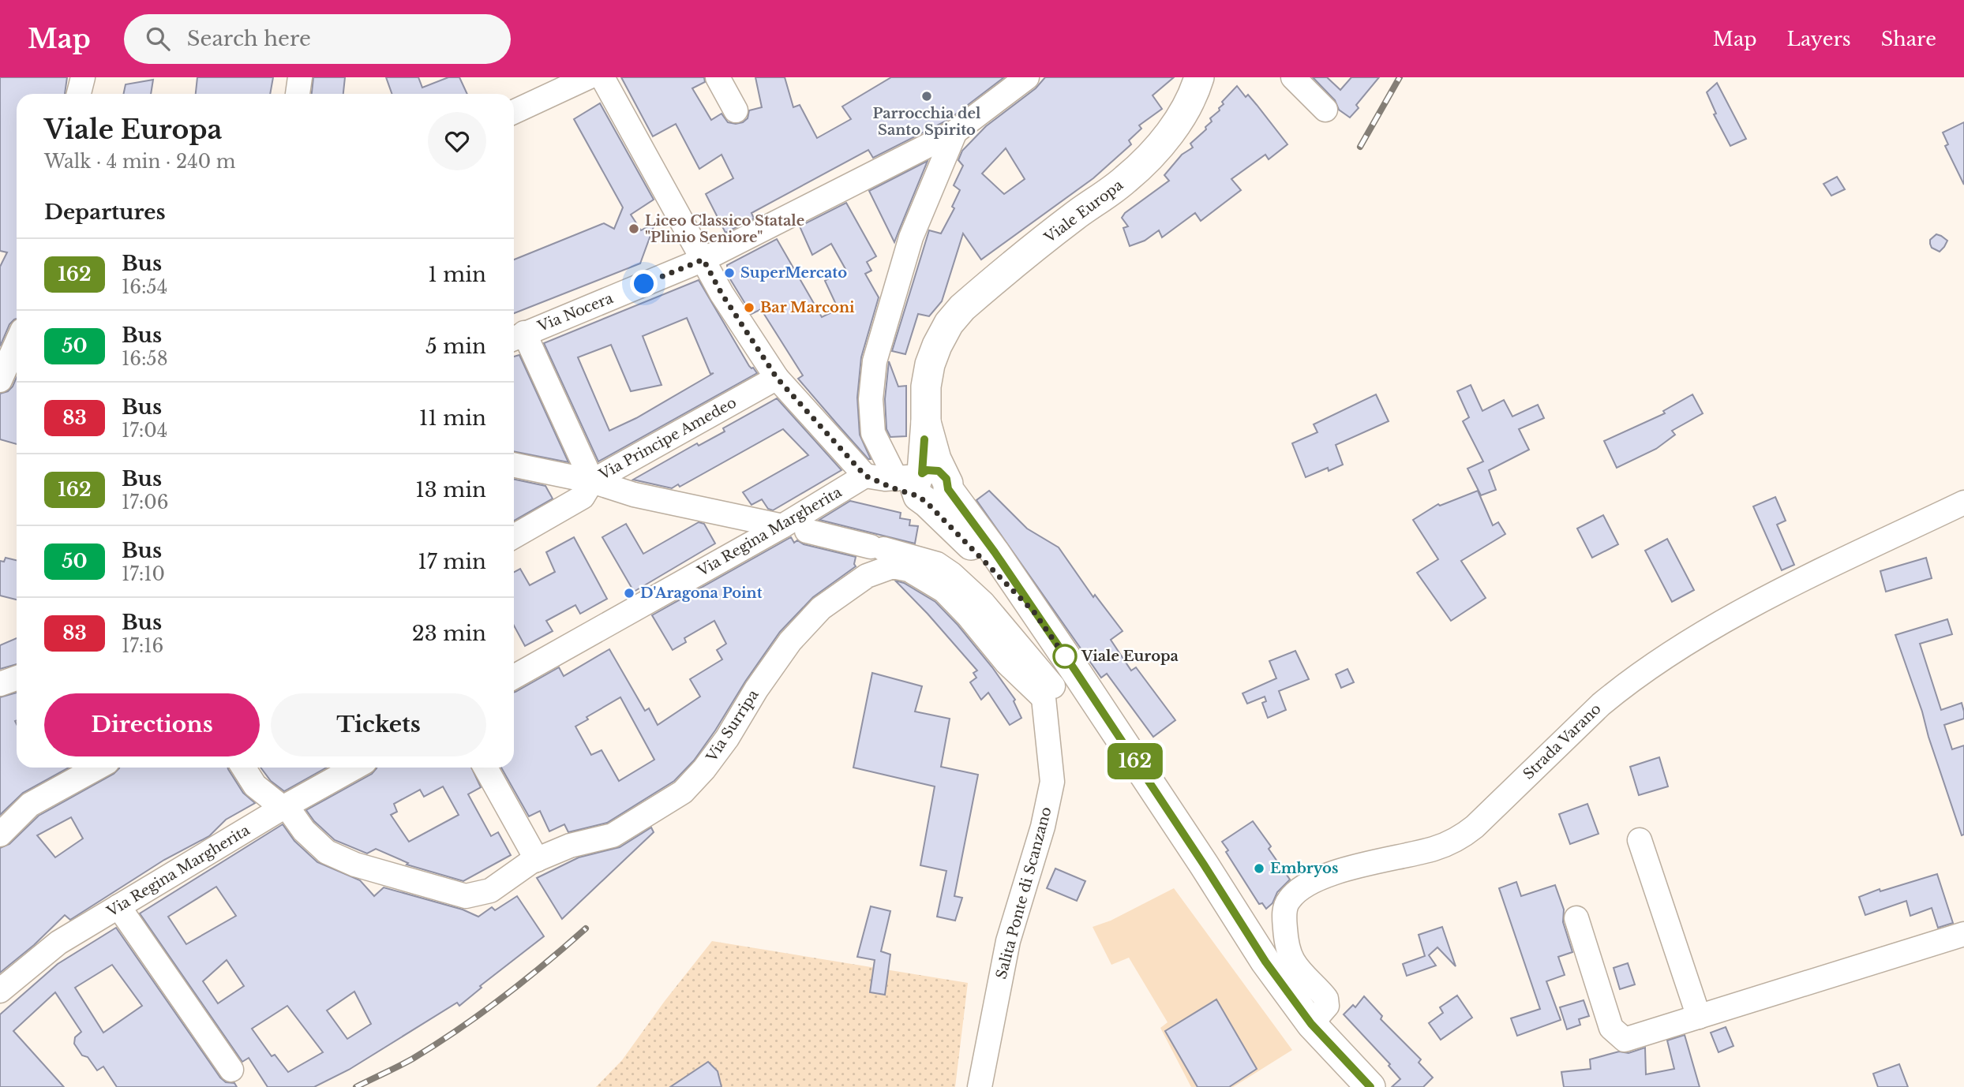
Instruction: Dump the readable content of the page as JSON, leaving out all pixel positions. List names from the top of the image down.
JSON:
{
  "streets": {
    "main road": ["Viale Europa"],
    "street": [
      "Via Nocera",
      "Via Principe Amedeo",
      "Via Regina Margherita",
      "Via Surripa",
      "Strada Varano",
      "Salita Ponte di Scanzano"
    ]
  },
  "crossings": [
    ["Via Regina Margherita", "Via Surripa"],
    ["Via Surripa", "Salita Ponte di Scanzano"]
  ],
  "places": [
    "Parrocchia del Santo Spirito",
    "Liceo Classico Statale \"Plinio Seniore\"",
    "SuperMercato",
    "Bar Marconi",
    "D'Aragona Point",
    "Viale Europa",
    "Embryos"
  ],
  "lines": ["bus line 162"],
  "page": {
    "header": "Map",
    "search": "Search here",
    "nav": ["Map", "Layers", "Share"],
    "on_map": "162",
    "heading": [
      ["Viale Europa", "Walk · 4 min · 240 m"],
      "Departures"
    ],
    "list": [
      {
        "mark": "162",
        "name": "Bus",
        "note": "16:54",
        "value": "1 min"
      },
      {
        "mark": "50",
        "name": "Bus",
        "note": "16:58",
        "value": "5 min"
      },
      {
        "mark": "83",
        "name": "Bus",
        "note": "17:04",
        "value": "11 min"
      },
      {
        "mark": "162",
        "name": "Bus",
        "note": "17:06",
        "value": "13 min"
      },
      {
        "mark": "50",
        "name": "Bus",
        "note": "17:10",
        "value": "17 min"
      },
      {
        "mark": "83",
        "name": "Bus",
        "note": "17:16",
        "value": "23 min"
      }
    ],
    "buttons": ["Directions", "Tickets"]
  }
}
